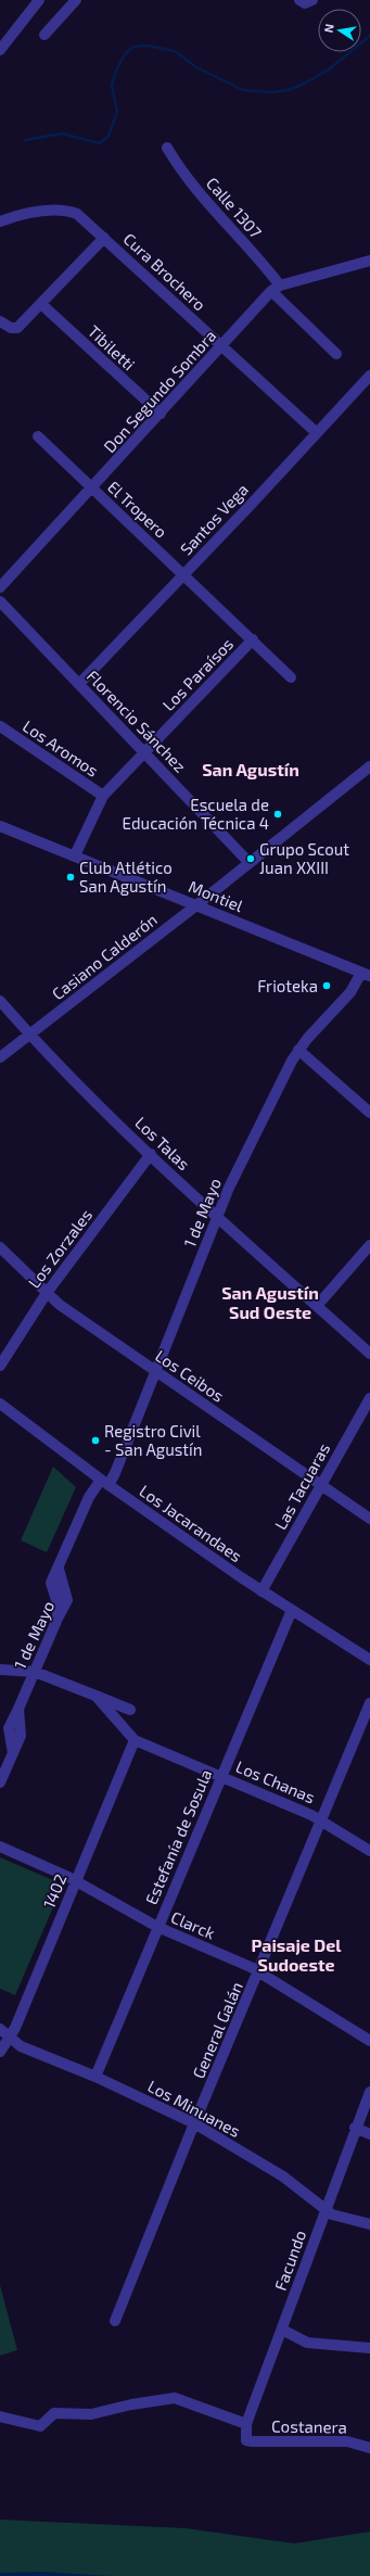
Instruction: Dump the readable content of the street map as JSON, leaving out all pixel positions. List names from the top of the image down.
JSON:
{
  "streets": {
    "street": [
      "Calle 1307",
      "Cura Brochero",
      "Tibiletti",
      "Don Segundo Sombra",
      "El Tropero",
      "Santos Vega",
      "Los Paraísos",
      "Florencio Sánchez",
      "Los Aromos",
      "Montiel",
      "Casiano Calderón",
      "Los Talas",
      "1 de Mayo",
      "Los Zorzales",
      "Los Ceibos",
      "Las Tacuaras",
      "Los Jacarandaes",
      "Los Chanas",
      "Estefanía de Sosula",
      "1402",
      "Clarck",
      "General Galán",
      "Los Minuanes",
      "Facundo",
      "Costanera"
    ]
  },
  "crossings": [
    ["Calle 1307", "Don Segundo Sombra"],
    ["Cura Brochero", "Don Segundo Sombra"],
    ["Cura Brochero", "Santos Vega"],
    ["Tibiletti", "Don Segundo Sombra"],
    ["Don Segundo Sombra", "El Tropero"],
    ["El Tropero", "Santos Vega"],
    ["El Tropero", "Los Paraísos"],
    ["Santos Vega", "Florencio Sánchez"],
    ["Los Paraísos", "Florencio Sánchez"],
    ["Los Paraísos", "Los Aromos"],
    ["Los Paraísos", "Montiel"],
    ["Florencio Sánchez", "Casiano Calderón"],
    ["Montiel", "Casiano Calderón"],
    ["Montiel", "1 de Mayo"],
    ["Casiano Calderón", "Los Talas"],
    ["Los Talas", "1 de Mayo"],
    ["Los Talas", "Los Zorzales"],
    ["1 de Mayo", "Los Ceibos"],
    ["1 de Mayo", "Los Jacarandaes"],
    ["1 de Mayo", "Los Chanas"],
    ["Los Zorzales", "Los Ceibos"],
    ["Los Ceibos", "Las Tacuaras"],
    ["Las Tacuaras", "Los Jacarandaes"],
    ["Los Jacarandaes", "Estefanía de Sosula"],
    ["Los Chanas", "Estefanía de Sosula"],
    ["Los Chanas", "1402"],
    ["Los Chanas", "General Galán"],
    ["Estefanía de Sosula", "Clarck"],
    ["Estefanía de Sosula", "Los Minuanes"],
    ["1402", "Clarck"],
    ["1402", "Los Minuanes"],
    ["Clarck", "General Galán"],
    ["General Galán", "Los Minuanes"],
    ["Los Minuanes", "Facundo"],
    ["Facundo", "Costanera"]
  ],
  "districts": ["San Agustín", "San Agustín Sud Oeste", "Paisaje Del Sudoeste"],
  "places": [
    "Escuela de Educación Técnica 4",
    "Grupo Scout Juan XXIII",
    "Club Atlético San Agustín",
    "Frioteka",
    "Registro Civil - San Agustín"
  ],
  "north": "left"
}
